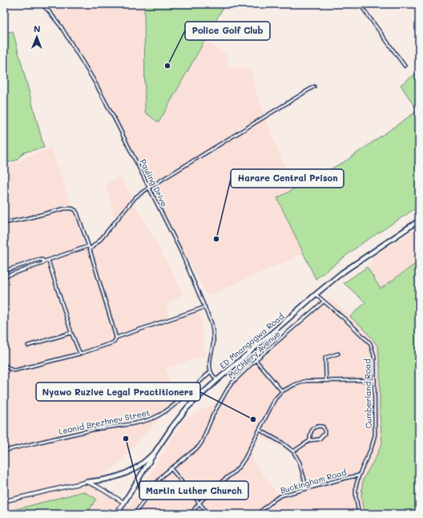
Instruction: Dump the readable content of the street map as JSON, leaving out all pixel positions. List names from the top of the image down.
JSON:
{
  "streets": {
    "highway": ["ED Mnangagwa Road"],
    "street": [
      "Pauling Drive",
      "McChlery Avenue",
      "Cumberland Road",
      "Leonid Brezhnev Street",
      "Buckingham Road"
    ]
  },
  "crossings": [
    ["Pauling Drive", "Leonid Brezhnev Street"],
    ["ED Mnangagwa Road", "Cumberland Road"],
    ["McChlery Avenue", "Cumberland Road"],
    ["Cumberland Road", "Buckingham Road"]
  ],
  "places": [
    "Police Golf Club",
    "Harare Central Prison",
    "Nyawo Ruzive Legal Practitioners",
    "Martin Luther Church"
  ],
  "north": "top"
}
